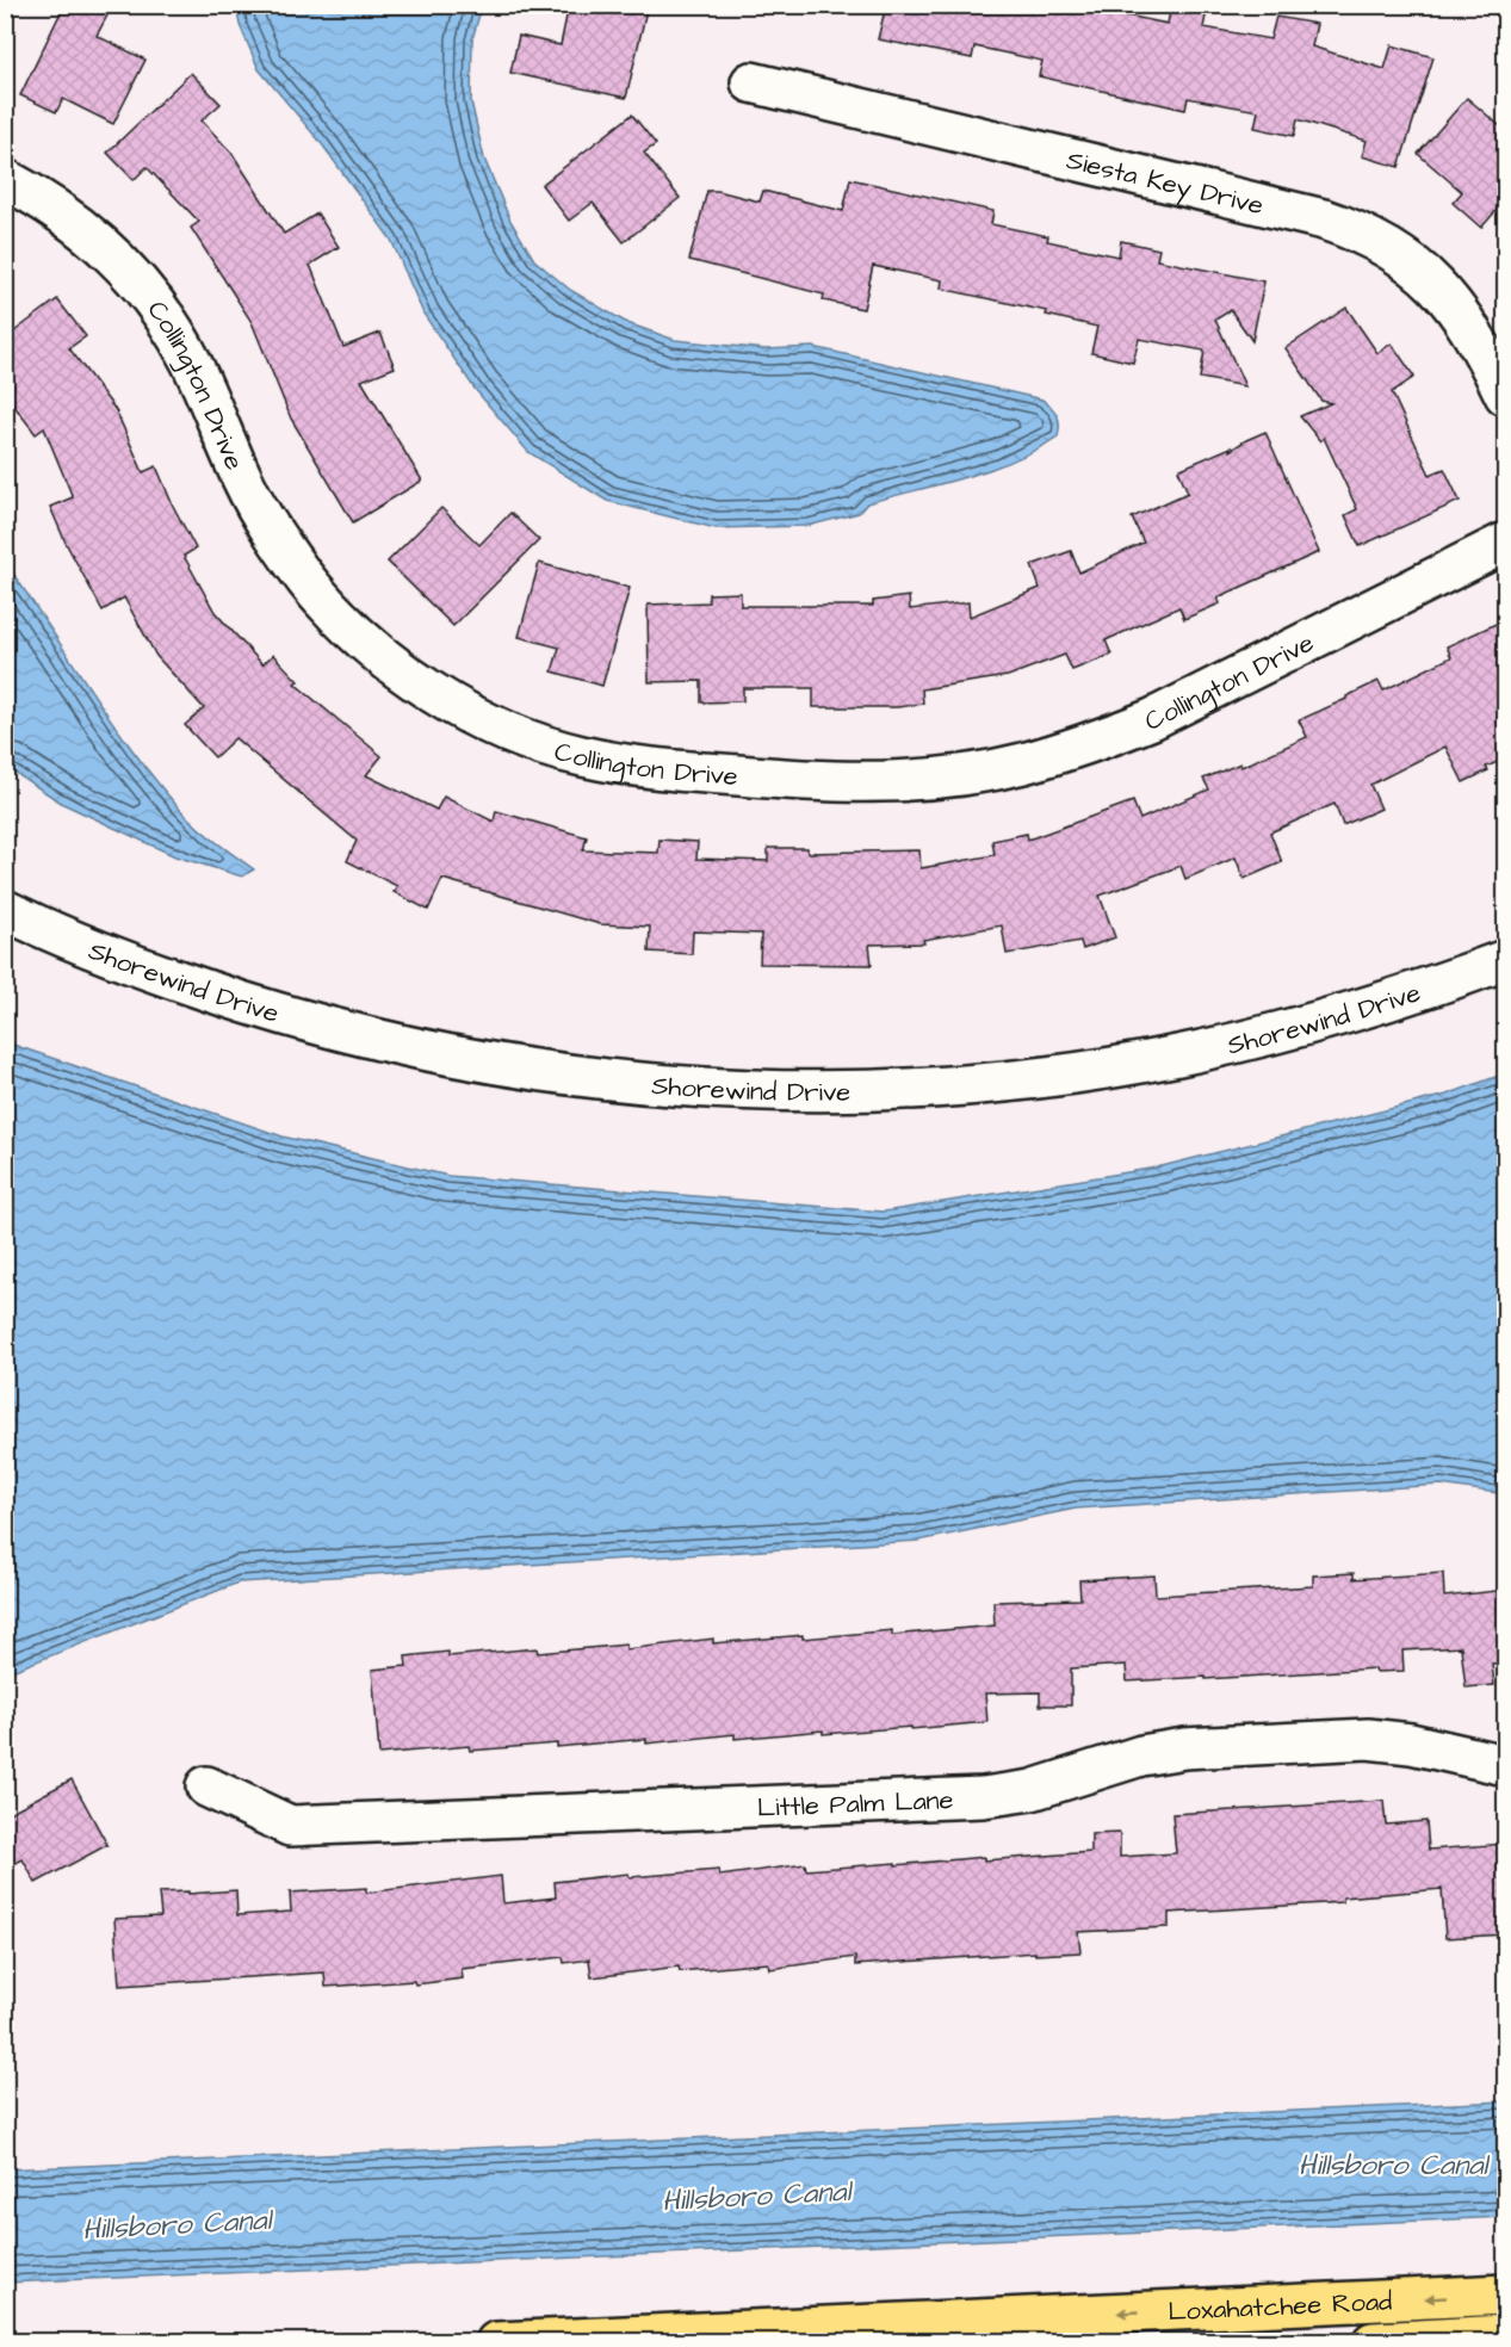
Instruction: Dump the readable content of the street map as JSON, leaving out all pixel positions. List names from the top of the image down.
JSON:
{
  "streets": {
    "main road": ["Loxahatchee Road"],
    "street": [
      "Siesta Key Drive",
      "Collington Drive",
      "Shorewind Drive",
      "Little Palm Lane"
    ]
  },
  "one_way": ["Loxahatchee Road"],
  "water": ["Hillsboro Canal"]
}
